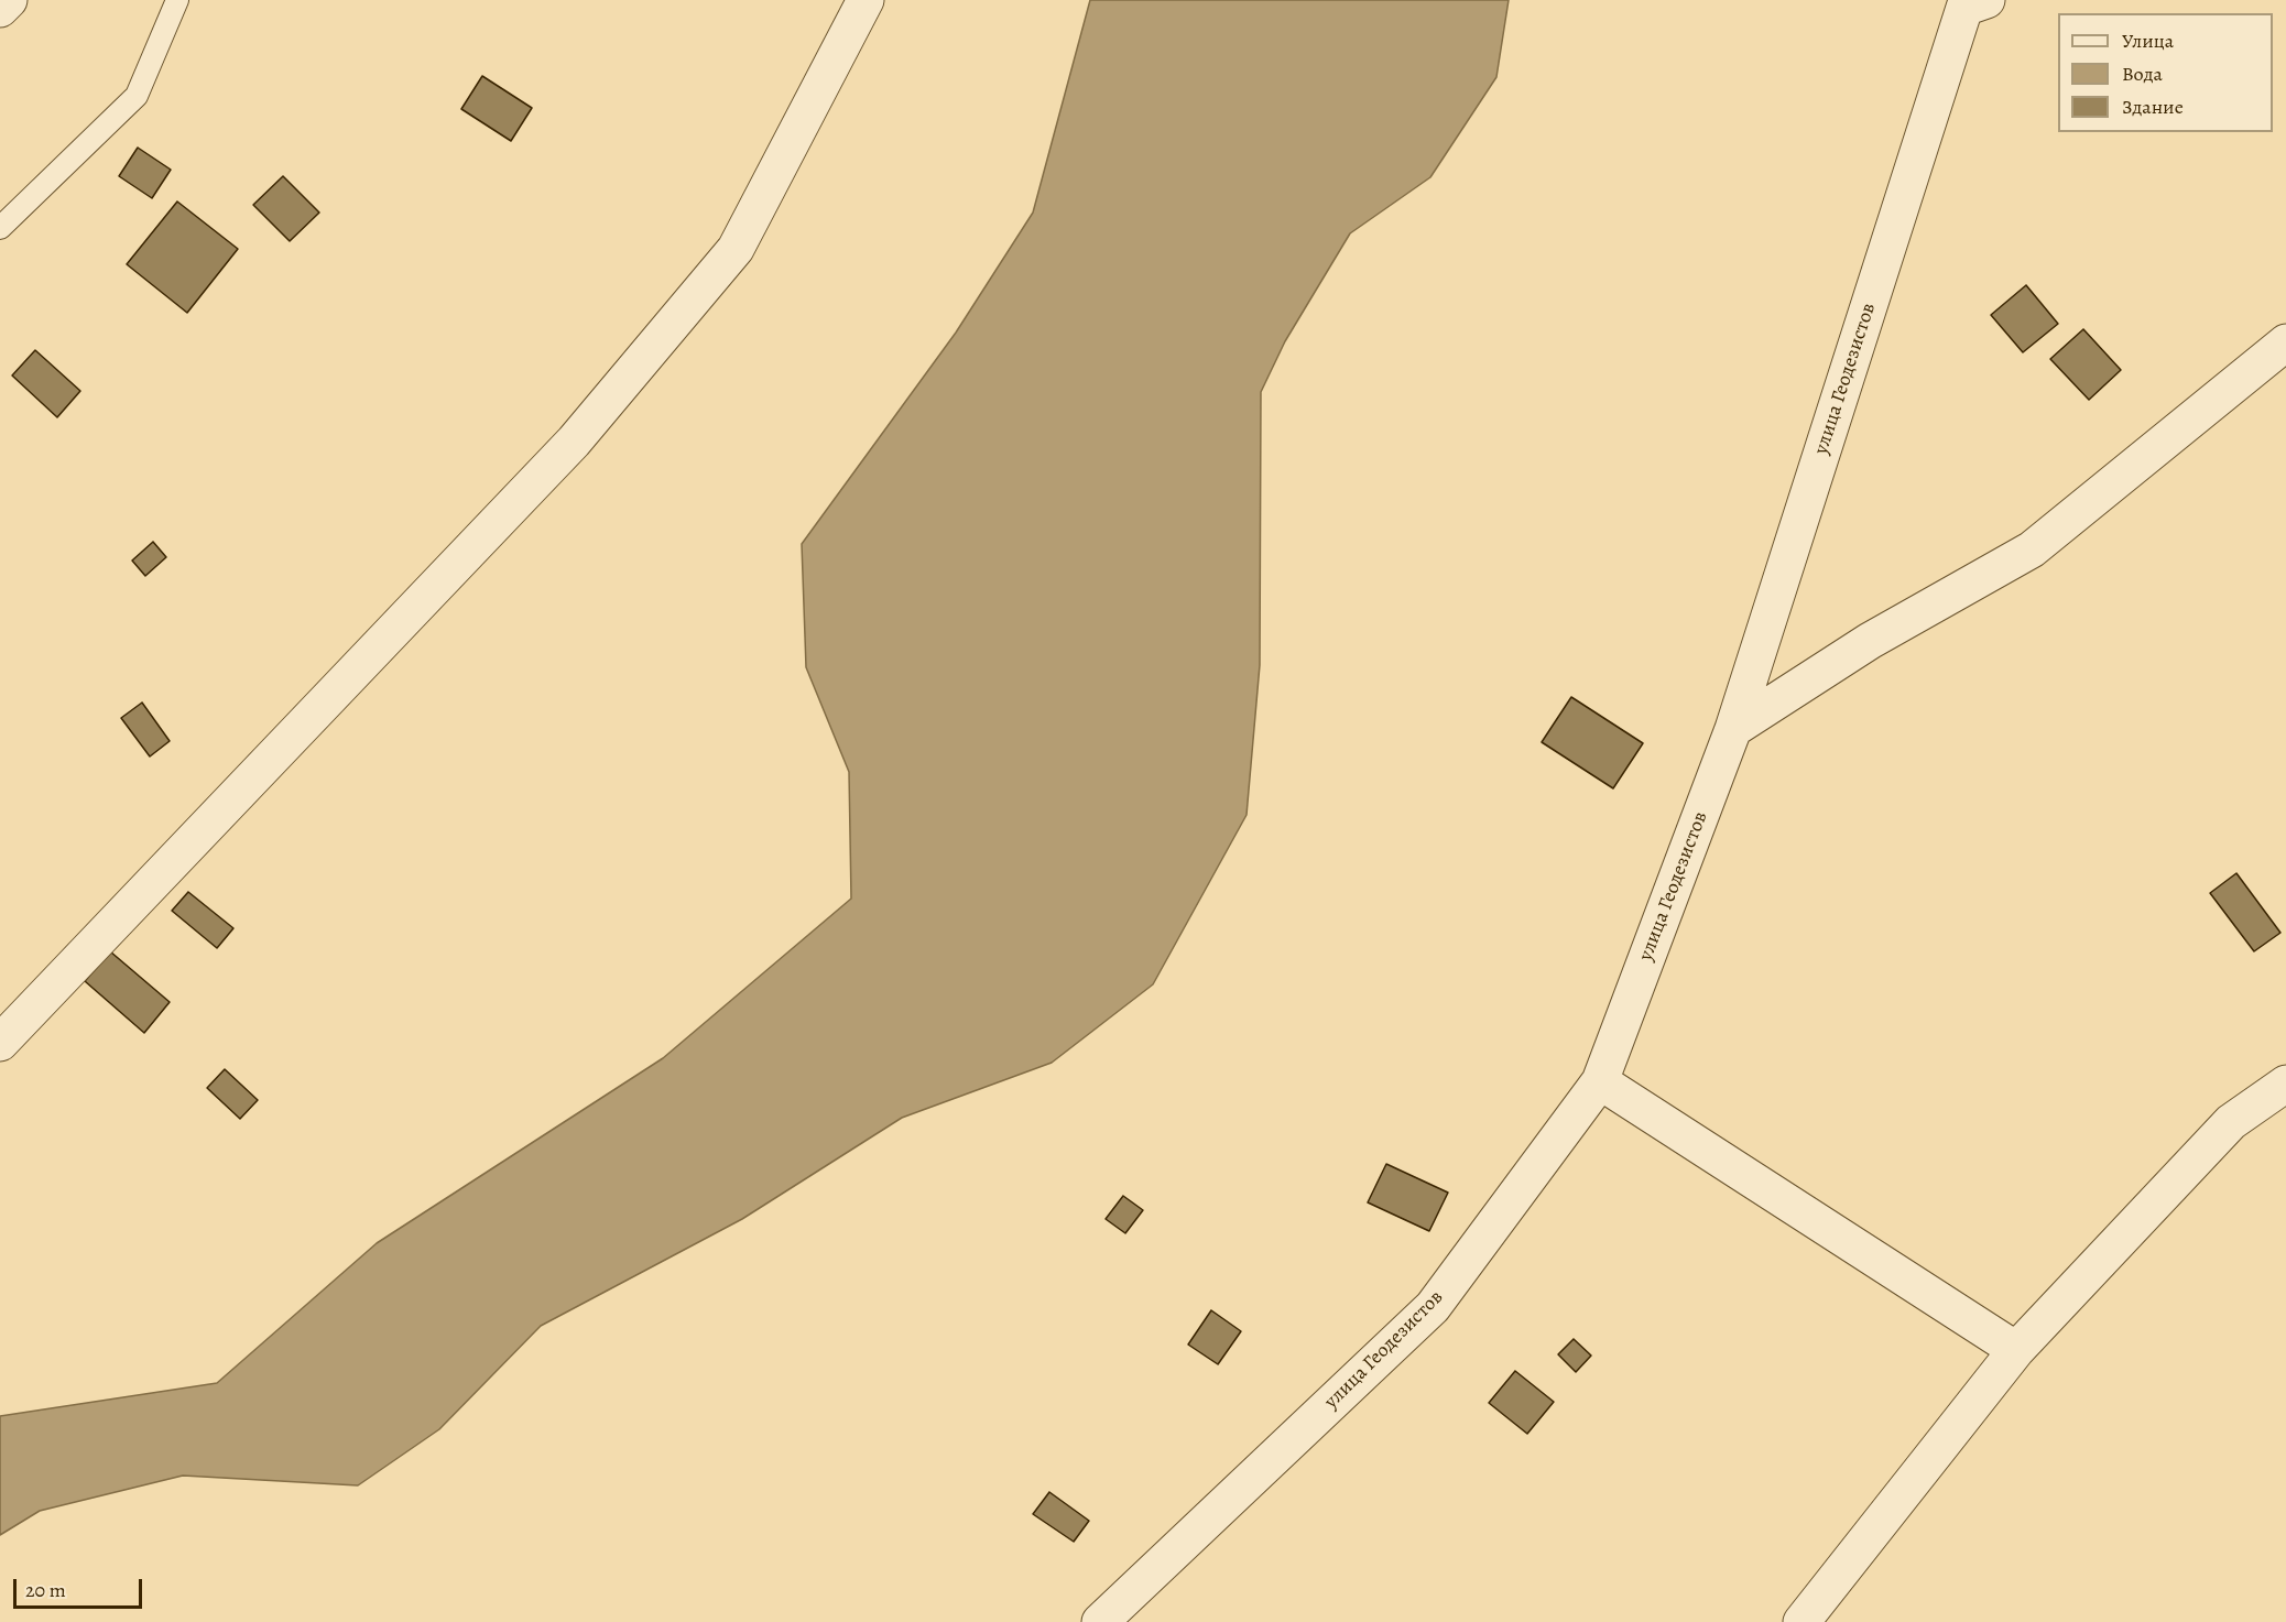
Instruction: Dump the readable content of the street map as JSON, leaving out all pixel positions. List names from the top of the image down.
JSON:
{
  "streets": {
    "street": ["улица Геодезистов"]
  },
  "legend": ["Улица", "Вода", "Здание"],
  "scale_bar": "20 m"
}
